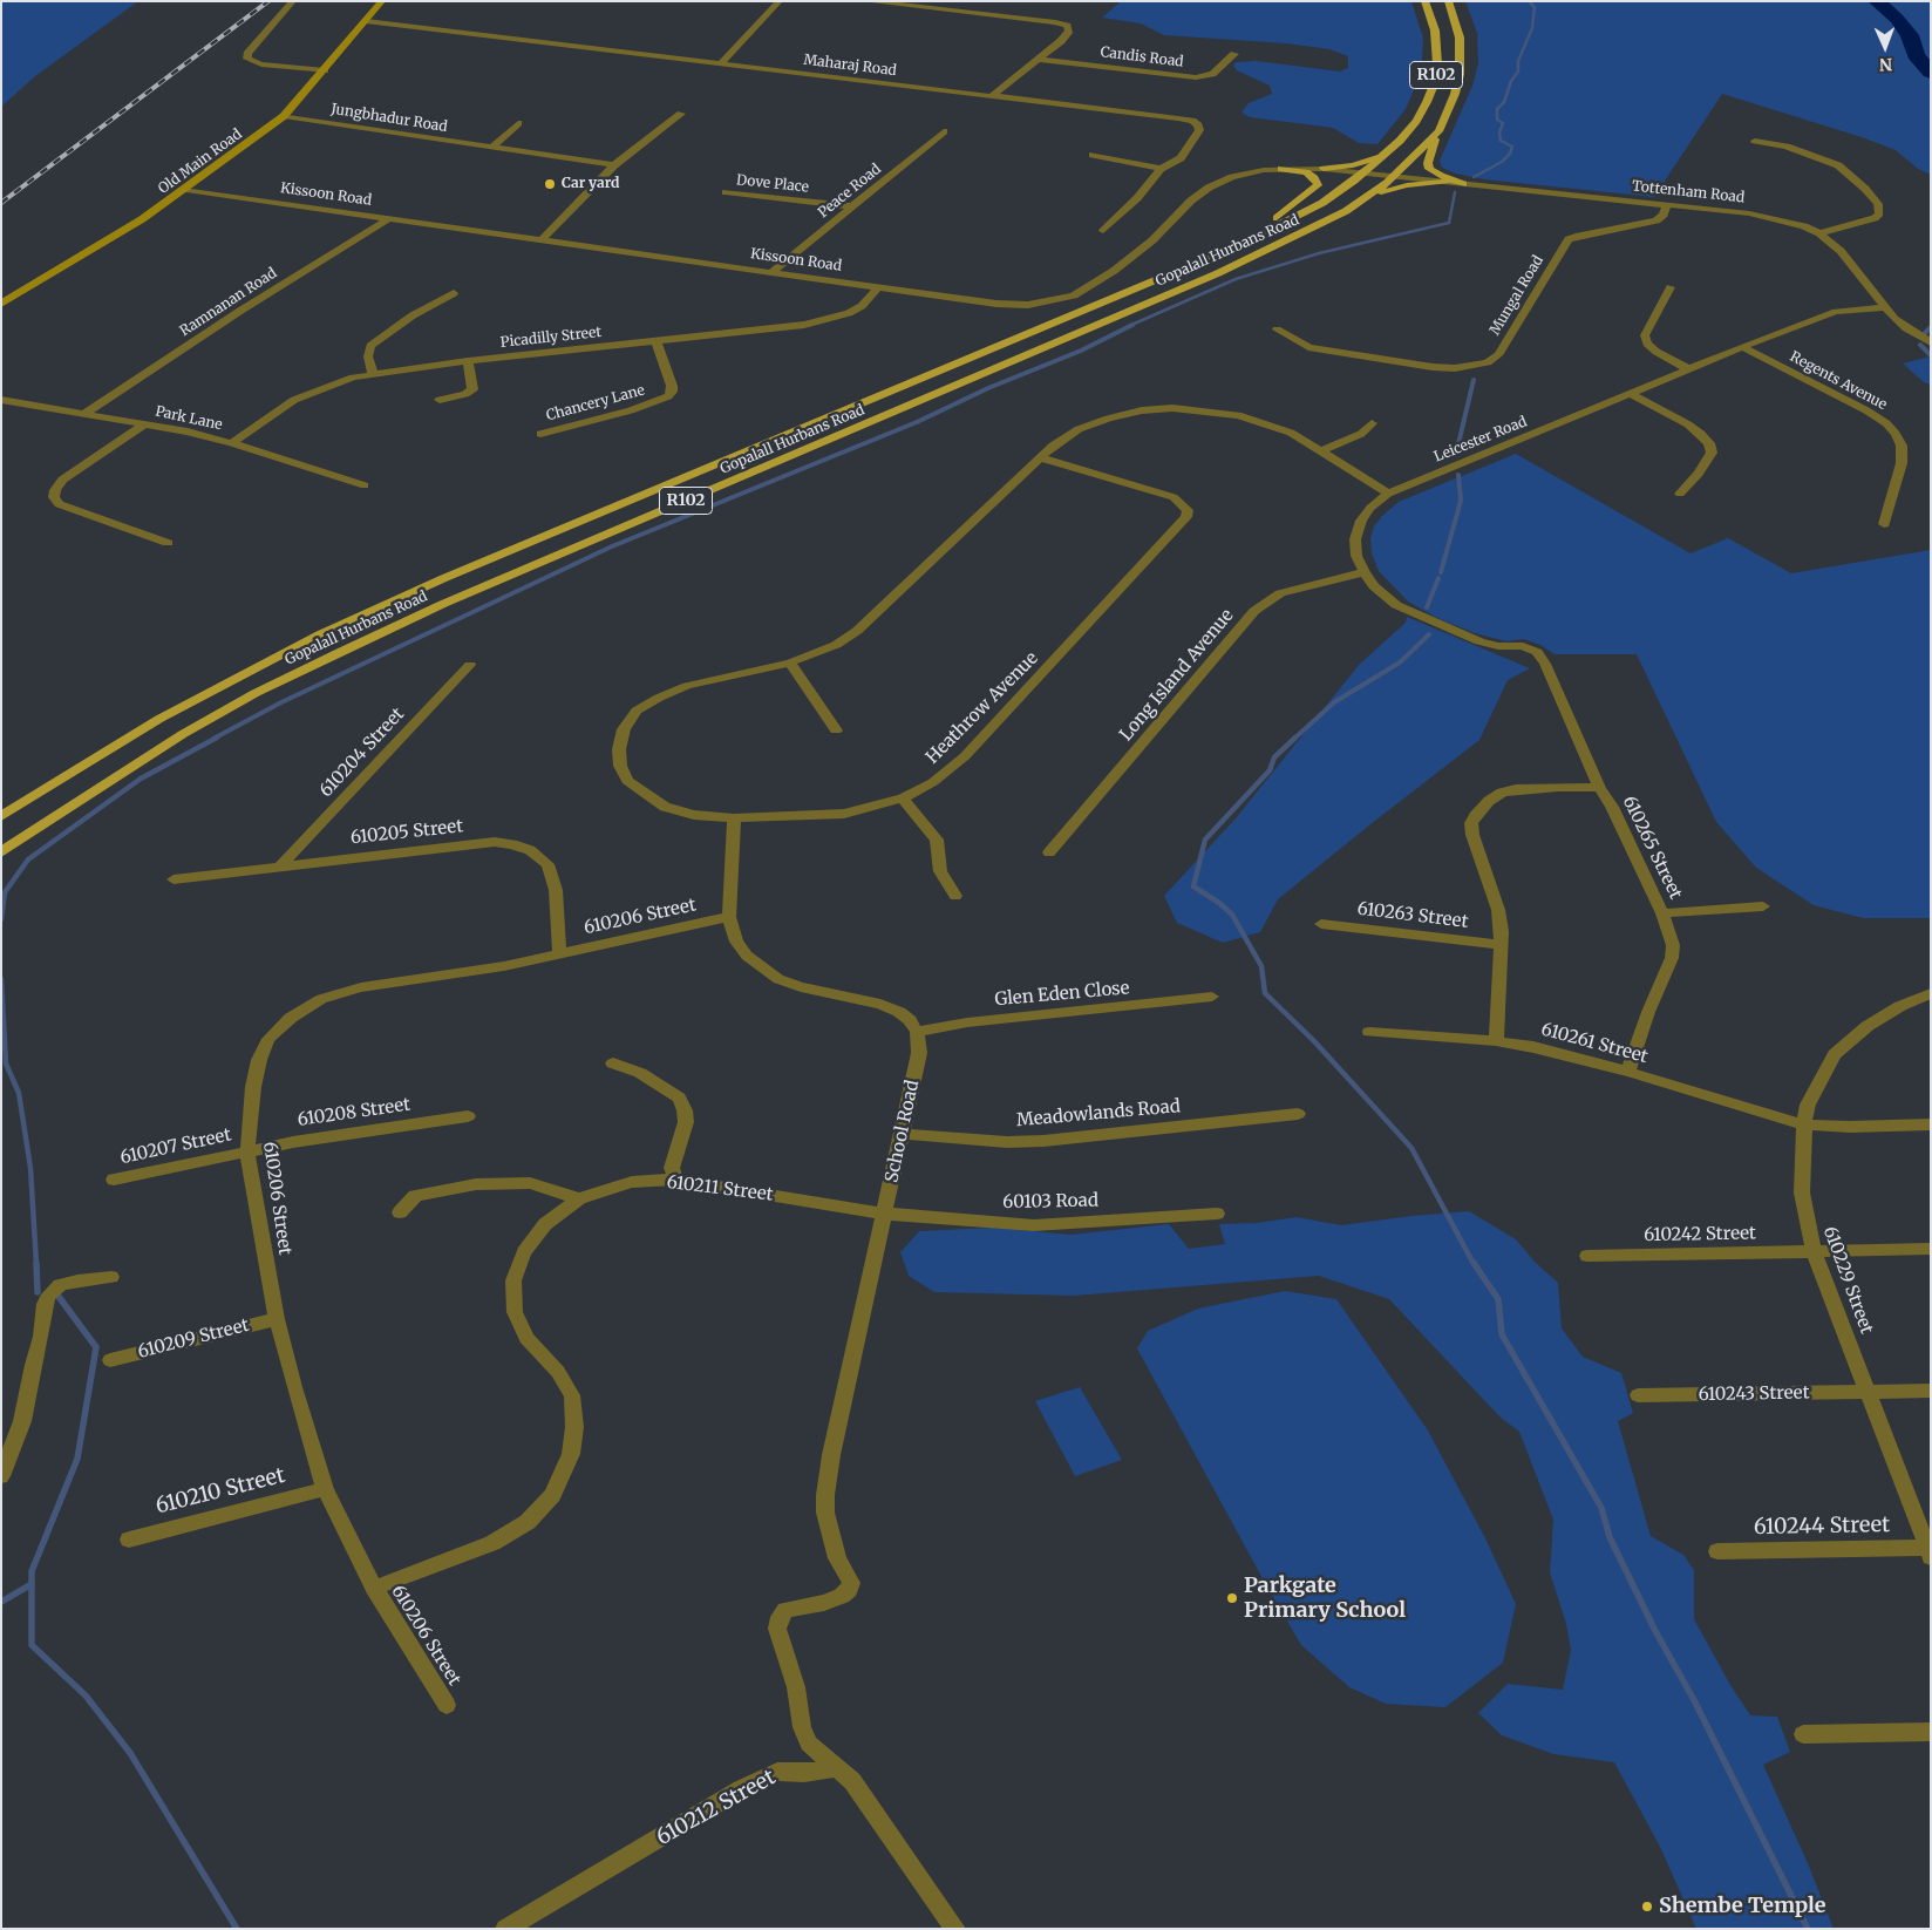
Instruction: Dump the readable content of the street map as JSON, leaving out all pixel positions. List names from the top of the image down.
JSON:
{
  "streets": {
    "main road": ["R102", "Gopalall Hurbans Road"],
    "street": [
      "Candis Road",
      "Maharaj Road",
      "Jungbhadur Road",
      "Old Main Road",
      "Dove Place",
      "Peace Road",
      "Tottenham Road",
      "Kissoon Road",
      "Mungal Road",
      "Ramnanan Road",
      "Picadilly Street",
      "Regents Avenue",
      "Chancery Lane",
      "Park Lane",
      "Leicester Road",
      "Long Island Avenue",
      "Heathrow Avenue",
      "610204 Street",
      "610205 Street",
      "610265 Street",
      "610263 Street",
      "610206 Street",
      "Glen Eden Close",
      "610261 Street",
      "610208 Street",
      "Meadowlands Road",
      "School Road",
      "610207 Street",
      "610211 Street",
      "60103 Road",
      "610242 Street",
      "610229 Street",
      "610209 Street",
      "610243 Street",
      "610210 Street",
      "610244 Street",
      "610212 Street"
    ]
  },
  "crossings": [
    ["Maharaj Road", "Old Main Road"],
    ["Jungbhadur Road", "Old Main Road"],
    ["Old Main Road", "Kissoon Road"],
    ["Dove Place", "Peace Road"],
    ["Peace Road", "Kissoon Road"],
    ["Tottenham Road", "Kissoon Road"],
    ["Tottenham Road", "Gopalall Hurbans Road"],
    ["Tottenham Road", "Mungal Road"],
    ["Tottenham Road", "Leicester Road"],
    ["Kissoon Road", "Gopalall Hurbans Road"],
    ["Kissoon Road", "Ramnanan Road"],
    ["Kissoon Road", "Picadilly Street"],
    ["Ramnanan Road", "Park Lane"],
    ["Picadilly Street", "Chancery Lane"],
    ["Picadilly Street", "Park Lane"],
    ["Regents Avenue", "Leicester Road"],
    ["Leicester Road", "Long Island Avenue"],
    ["Leicester Road", "Heathrow Avenue"],
    ["Leicester Road", "610265 Street"],
    ["610204 Street", "610205 Street"],
    ["610205 Street", "610206 Street"],
    ["610265 Street", "610263 Street"],
    ["610265 Street", "610261 Street"],
    ["610206 Street", "610208 Street"],
    ["610206 Street", "610207 Street"],
    ["610206 Street", "610211 Street"],
    ["610206 Street", "610209 Street"],
    ["610206 Street", "610210 Street"],
    ["Glen Eden Close", "School Road"],
    ["610261 Street", "610229 Street"],
    ["610208 Street", "610207 Street"],
    ["Meadowlands Road", "School Road"],
    ["School Road", "610211 Street"],
    ["School Road", "60103 Road"],
    ["School Road", "610212 Street"],
    ["610211 Street", "60103 Road"],
    ["610242 Street", "610229 Street"],
    ["610229 Street", "610243 Street"],
    ["610229 Street", "610244 Street"]
  ],
  "places": ["Car yard", "Parkgate Primary School", "Shembe Temple"],
  "north": "bottom"
}
